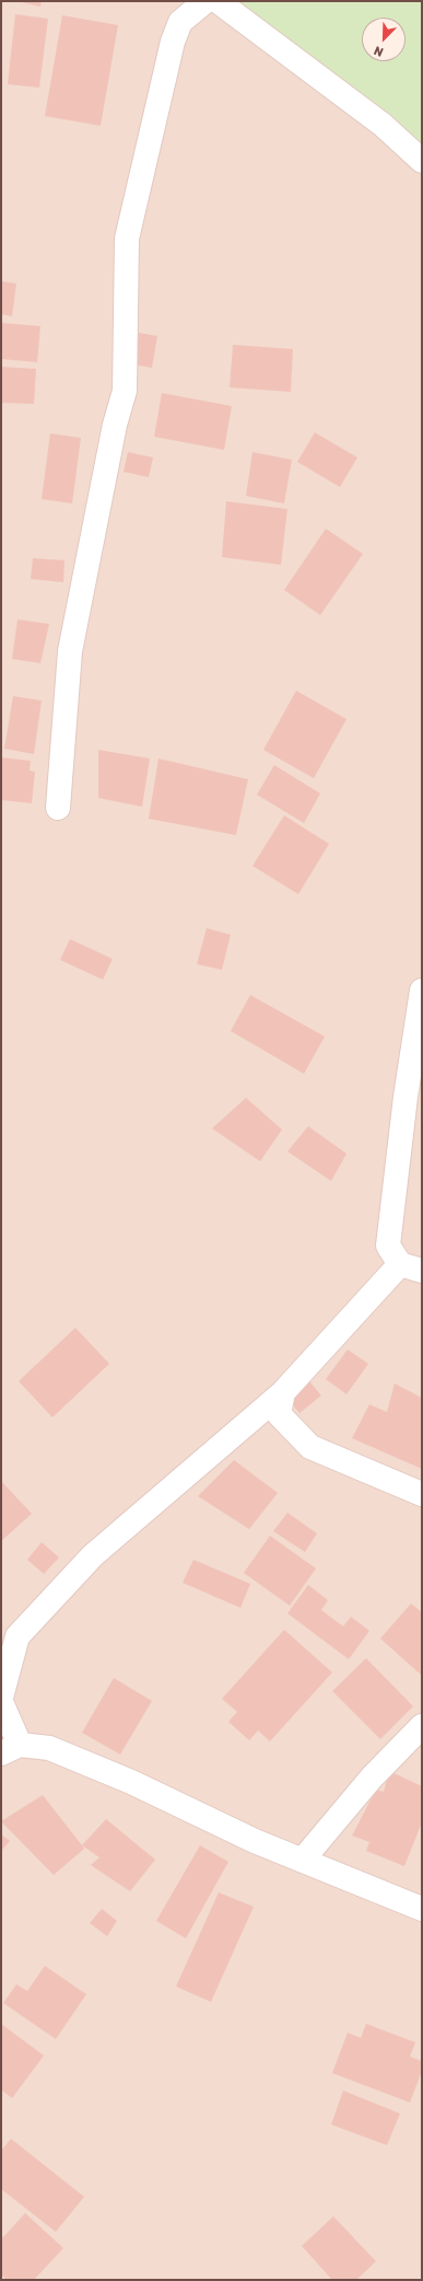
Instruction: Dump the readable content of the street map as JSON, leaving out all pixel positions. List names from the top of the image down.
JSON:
{
  "north": "bottom left"
}
